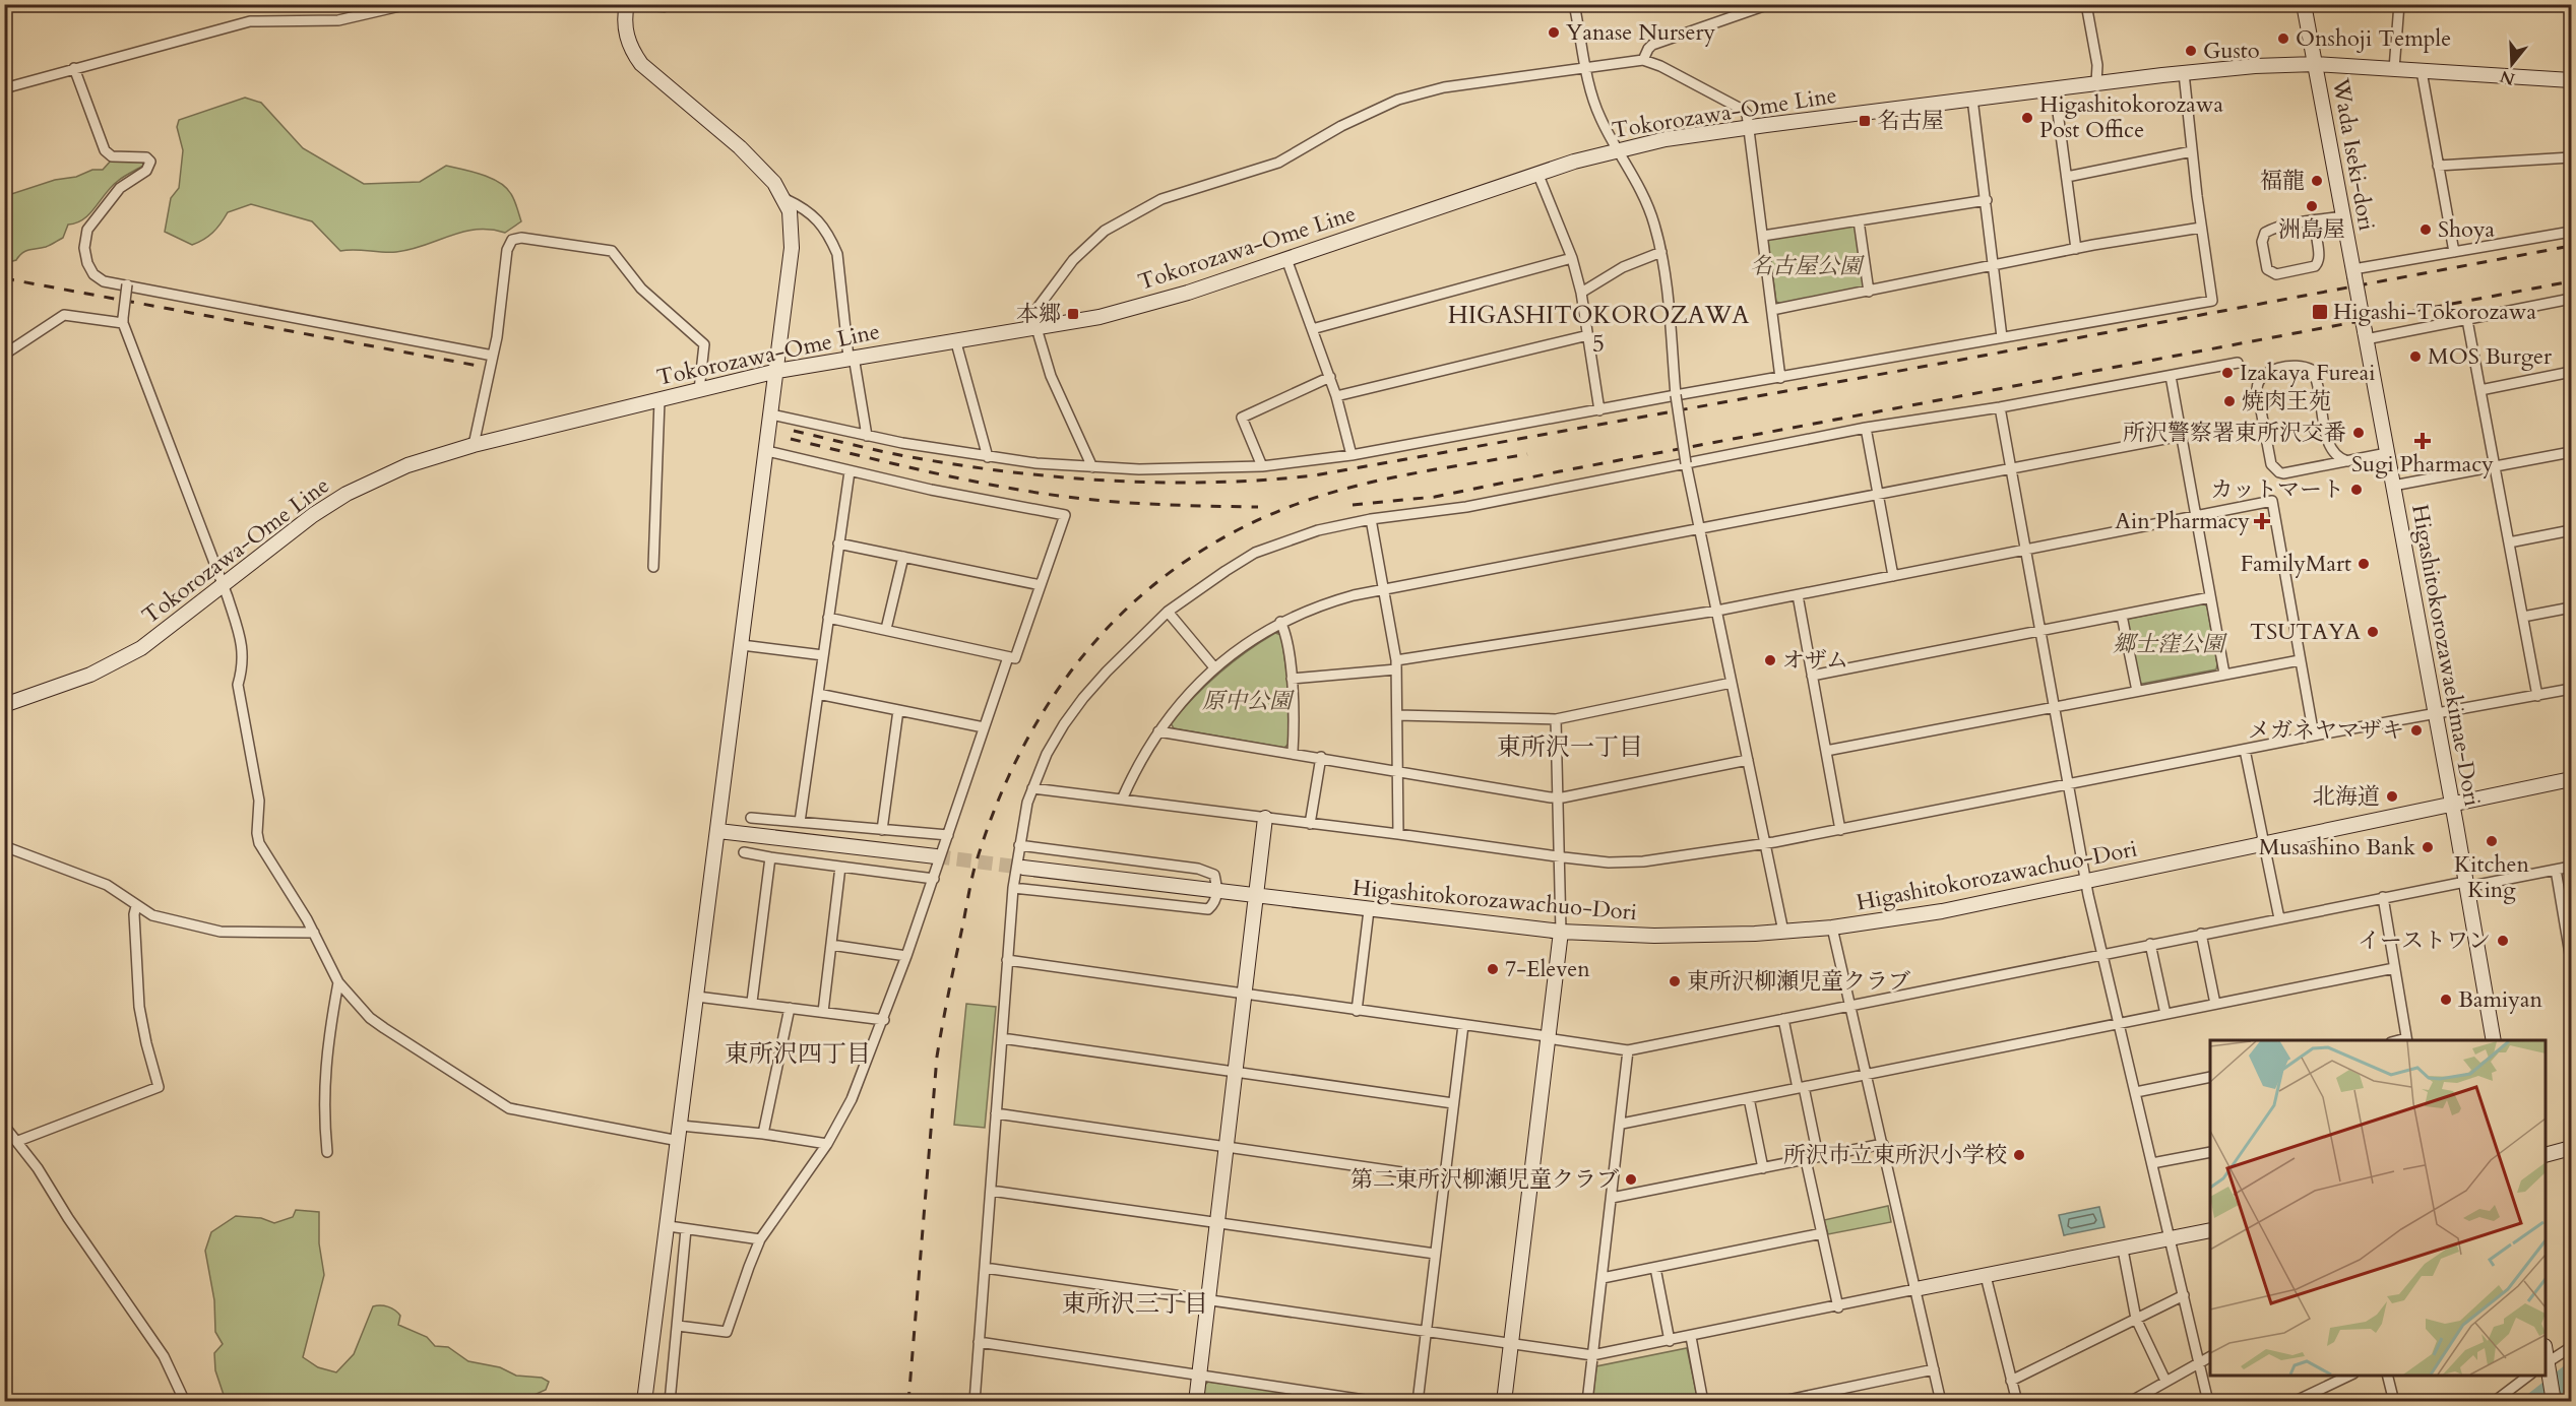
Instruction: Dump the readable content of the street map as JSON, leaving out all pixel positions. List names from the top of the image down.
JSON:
{
  "streets": {
    "street": [
      "Tokorozawa-Ome Line",
      "Wada Iseki-dori",
      "Higashitokorozawaekimae-Dori",
      "Higashitokorozawachuo-Dori"
    ]
  },
  "crossings": [
    ["Tokorozawa-Ome Line", "Wada Iseki-dori"],
    ["Wada Iseki-dori", "Higashitokorozawaekimae-Dori"],
    ["Higashitokorozawaekimae-Dori", "Higashitokorozawachuo-Dori"]
  ],
  "districts": [
    "HIGASHITOKOROZAWA 5",
    "東所沢一丁目",
    "東所沢四丁目",
    "東所沢三丁目"
  ],
  "parks": ["名古屋公園", "郷士窪公園", "原中公園"],
  "places": {
    "other": [
      "Yanase Nursery",
      "Onshoji Temple",
      "Gusto",
      "Higashitokorozawa Post Office",
      "福龍",
      "洲島屋",
      "Shoya",
      "MOS Burger",
      "Izakaya Fureai",
      "焼肉王苑",
      "所沢警察署東所沢交番",
      "カットマート",
      "FamilyMart",
      "TSUTAYA",
      "オザム",
      "メガネヤマザキ",
      "北海道",
      "Kitchen King",
      "Musashino Bank",
      "イーストワン",
      "7-Eleven",
      "東所沢柳瀬児童クラブ",
      "Bamiyan",
      "所沢市立東所沢小学校",
      "第二東所沢柳瀬児童クラブ"
    ],
    "transit": ["名古屋", "Higashi-Tokorozawa", "本郷"],
    "health": ["Sugi Pharmacy", "Ain Pharmacy"]
  },
  "north": "bottom"
}
